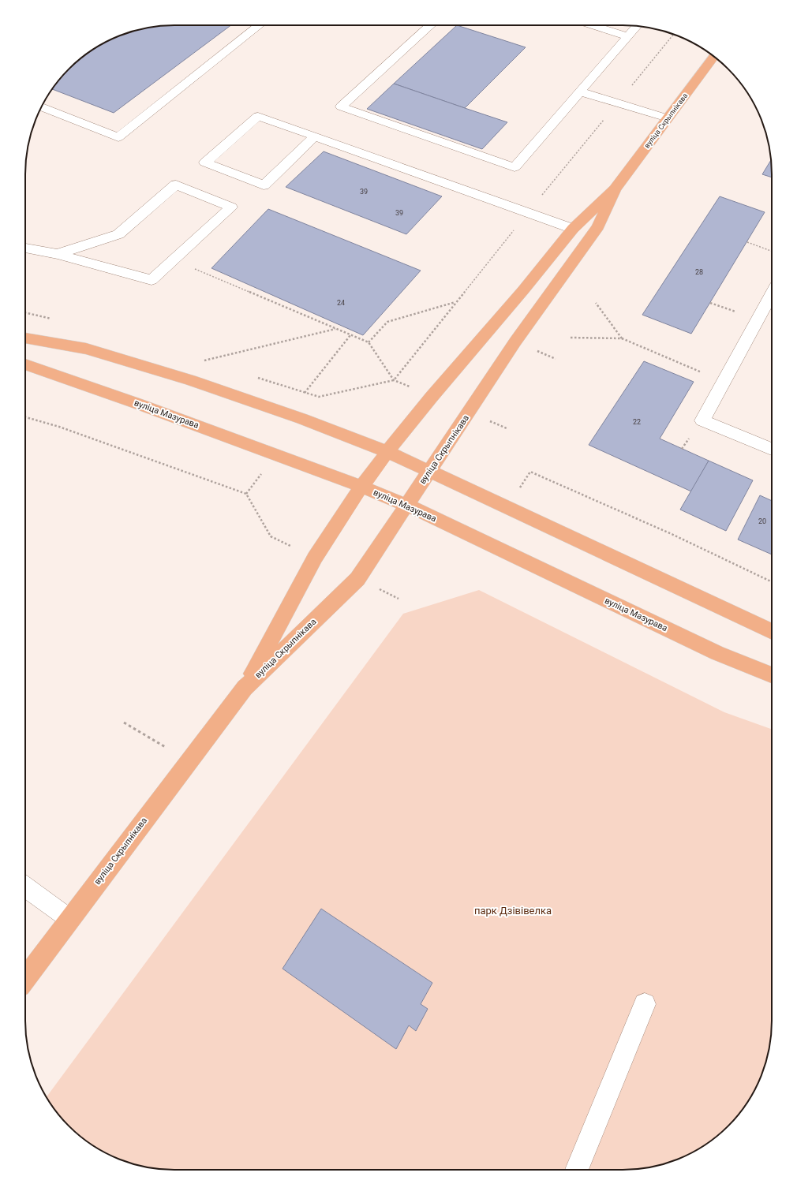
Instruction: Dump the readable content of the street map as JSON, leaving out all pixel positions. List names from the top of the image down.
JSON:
{
  "streets": {
    "main road": ["вуліца Скрыпнікава", "вуліца Мазурава"]
  },
  "crossings": [
    ["вуліца Скрыпнікава", "вуліца Мазурава"]
  ],
  "parks": ["парк Дзівівелка"],
  "house_numbers": [
    "39",
    "39",
    "28",
    "24",
    "22",
    "20"
  ]
}
